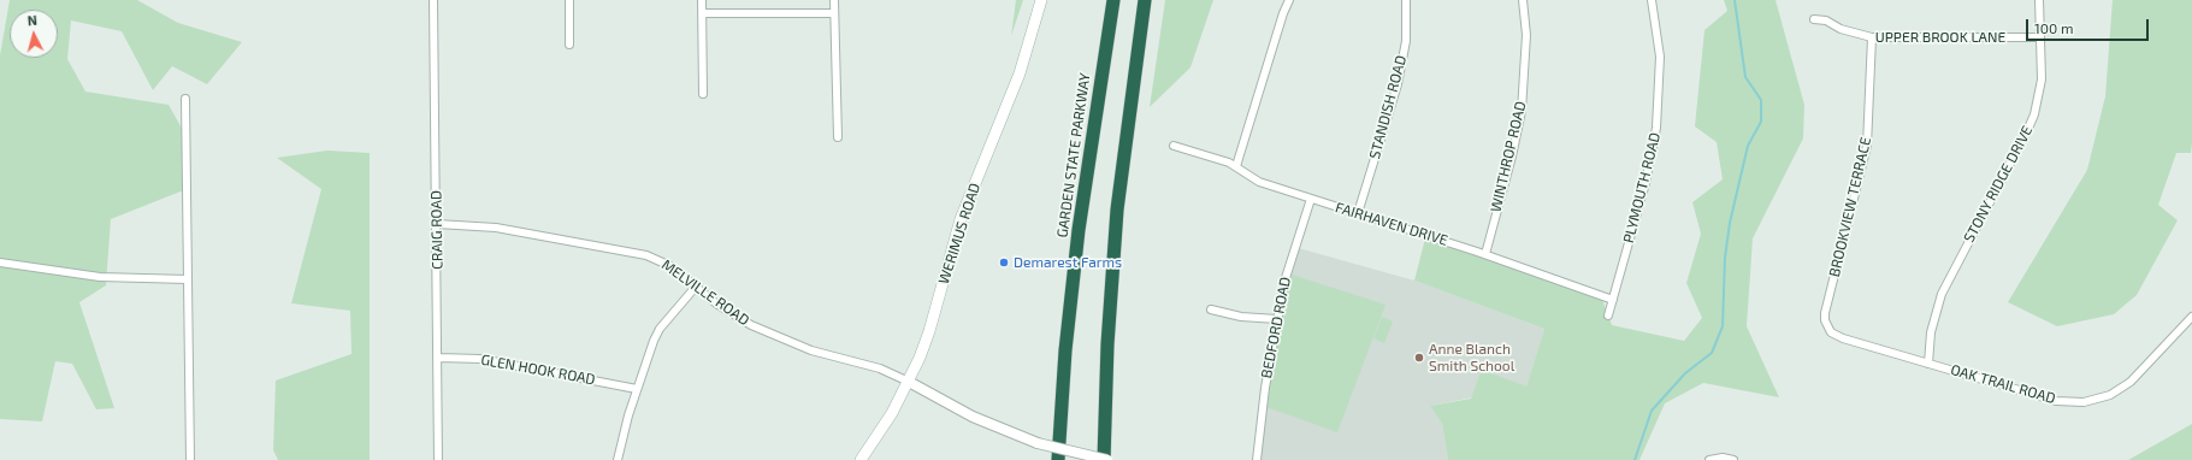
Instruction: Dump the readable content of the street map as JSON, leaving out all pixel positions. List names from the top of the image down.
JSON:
{
  "streets": {
    "highway": ["GARDEN STATE PARKWAY"],
    "main road": ["WERIMUS ROAD"],
    "street": [
      "UPPER BROOK LANE",
      "STANDISH ROAD",
      "WINTHROP ROAD",
      "STONY RIDGE DRIVE",
      "PLYMOUTH ROAD",
      "BROOKVIEW TERRACE",
      "FAIRHAVEN DRIVE",
      "CRAIG ROAD",
      "MELVILLE ROAD",
      "BEDFORD ROAD",
      "GLEN HOOK ROAD",
      "OAK TRAIL ROAD"
    ]
  },
  "crossings": [
    ["UPPER BROOK LANE", "STONY RIDGE DRIVE"],
    ["UPPER BROOK LANE", "BROOKVIEW TERRACE"],
    ["STANDISH ROAD", "FAIRHAVEN DRIVE"],
    ["WINTHROP ROAD", "FAIRHAVEN DRIVE"],
    ["STONY RIDGE DRIVE", "OAK TRAIL ROAD"],
    ["PLYMOUTH ROAD", "FAIRHAVEN DRIVE"],
    ["BROOKVIEW TERRACE", "OAK TRAIL ROAD"],
    ["FAIRHAVEN DRIVE", "BEDFORD ROAD"],
    ["CRAIG ROAD", "MELVILLE ROAD"],
    ["CRAIG ROAD", "GLEN HOOK ROAD"],
    ["WERIMUS ROAD", "MELVILLE ROAD"]
  ],
  "places": ["Demarest Farms", "Anne Blanch Smith School"],
  "scale_bar": "100 m",
  "north": "top"
}
